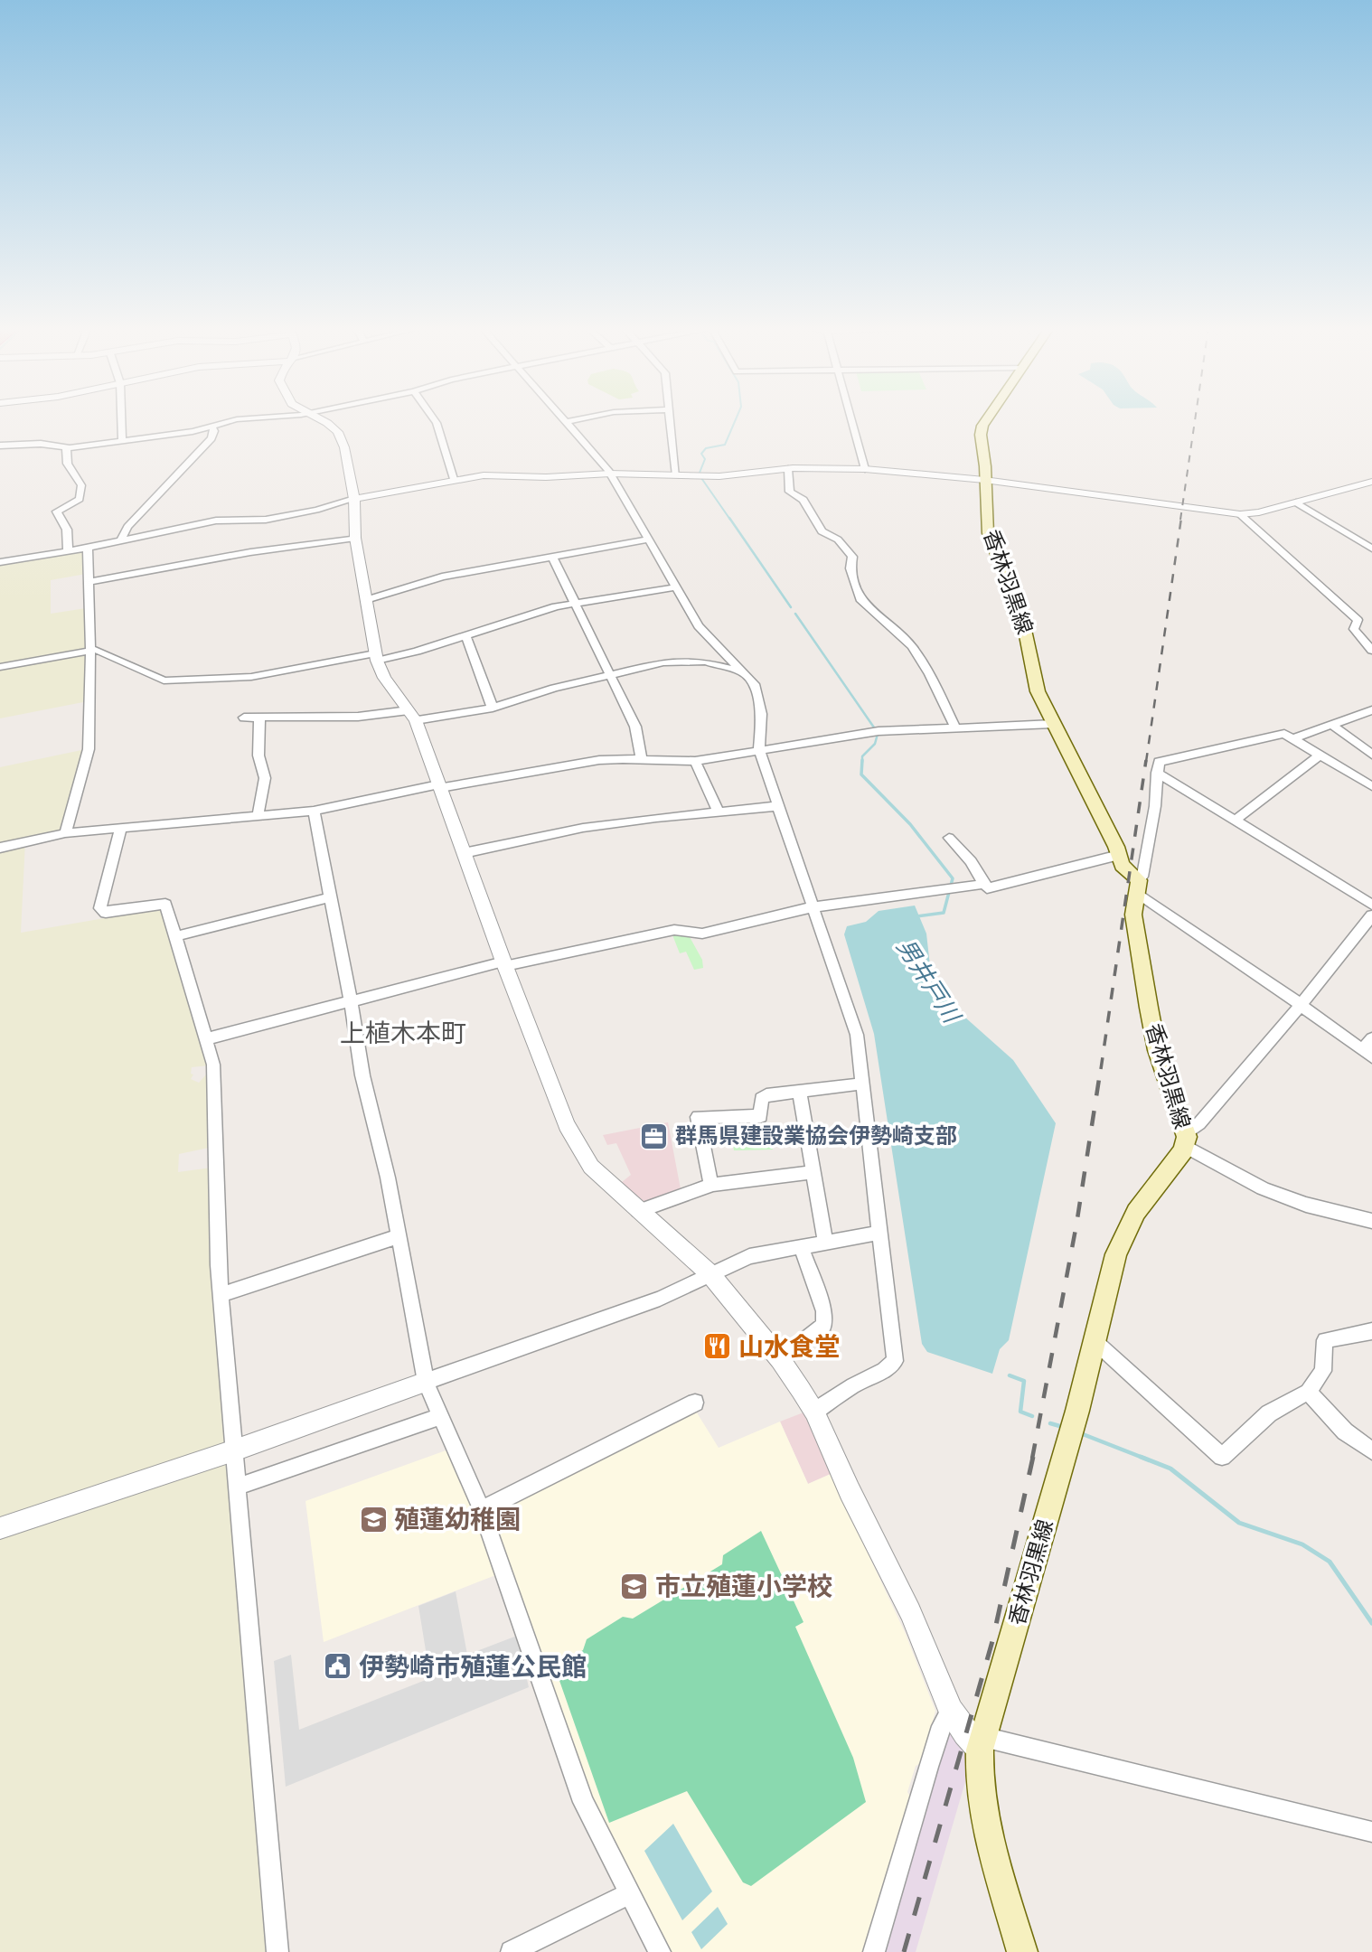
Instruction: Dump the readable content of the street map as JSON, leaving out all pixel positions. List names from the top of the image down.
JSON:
{
  "streets": {
    "main road": ["香林羽黒線"]
  },
  "districts": ["上植木本町"],
  "water": ["男井戸川"],
  "places": {
    "office": ["群馬県建設業協会伊勢崎支部"],
    "restaurant": ["山水食堂"],
    "school or university": ["殖蓮幼稚園", "市立殖蓮小学校"],
    "public building": ["伊勢崎市殖蓮公民館"]
  }
}
